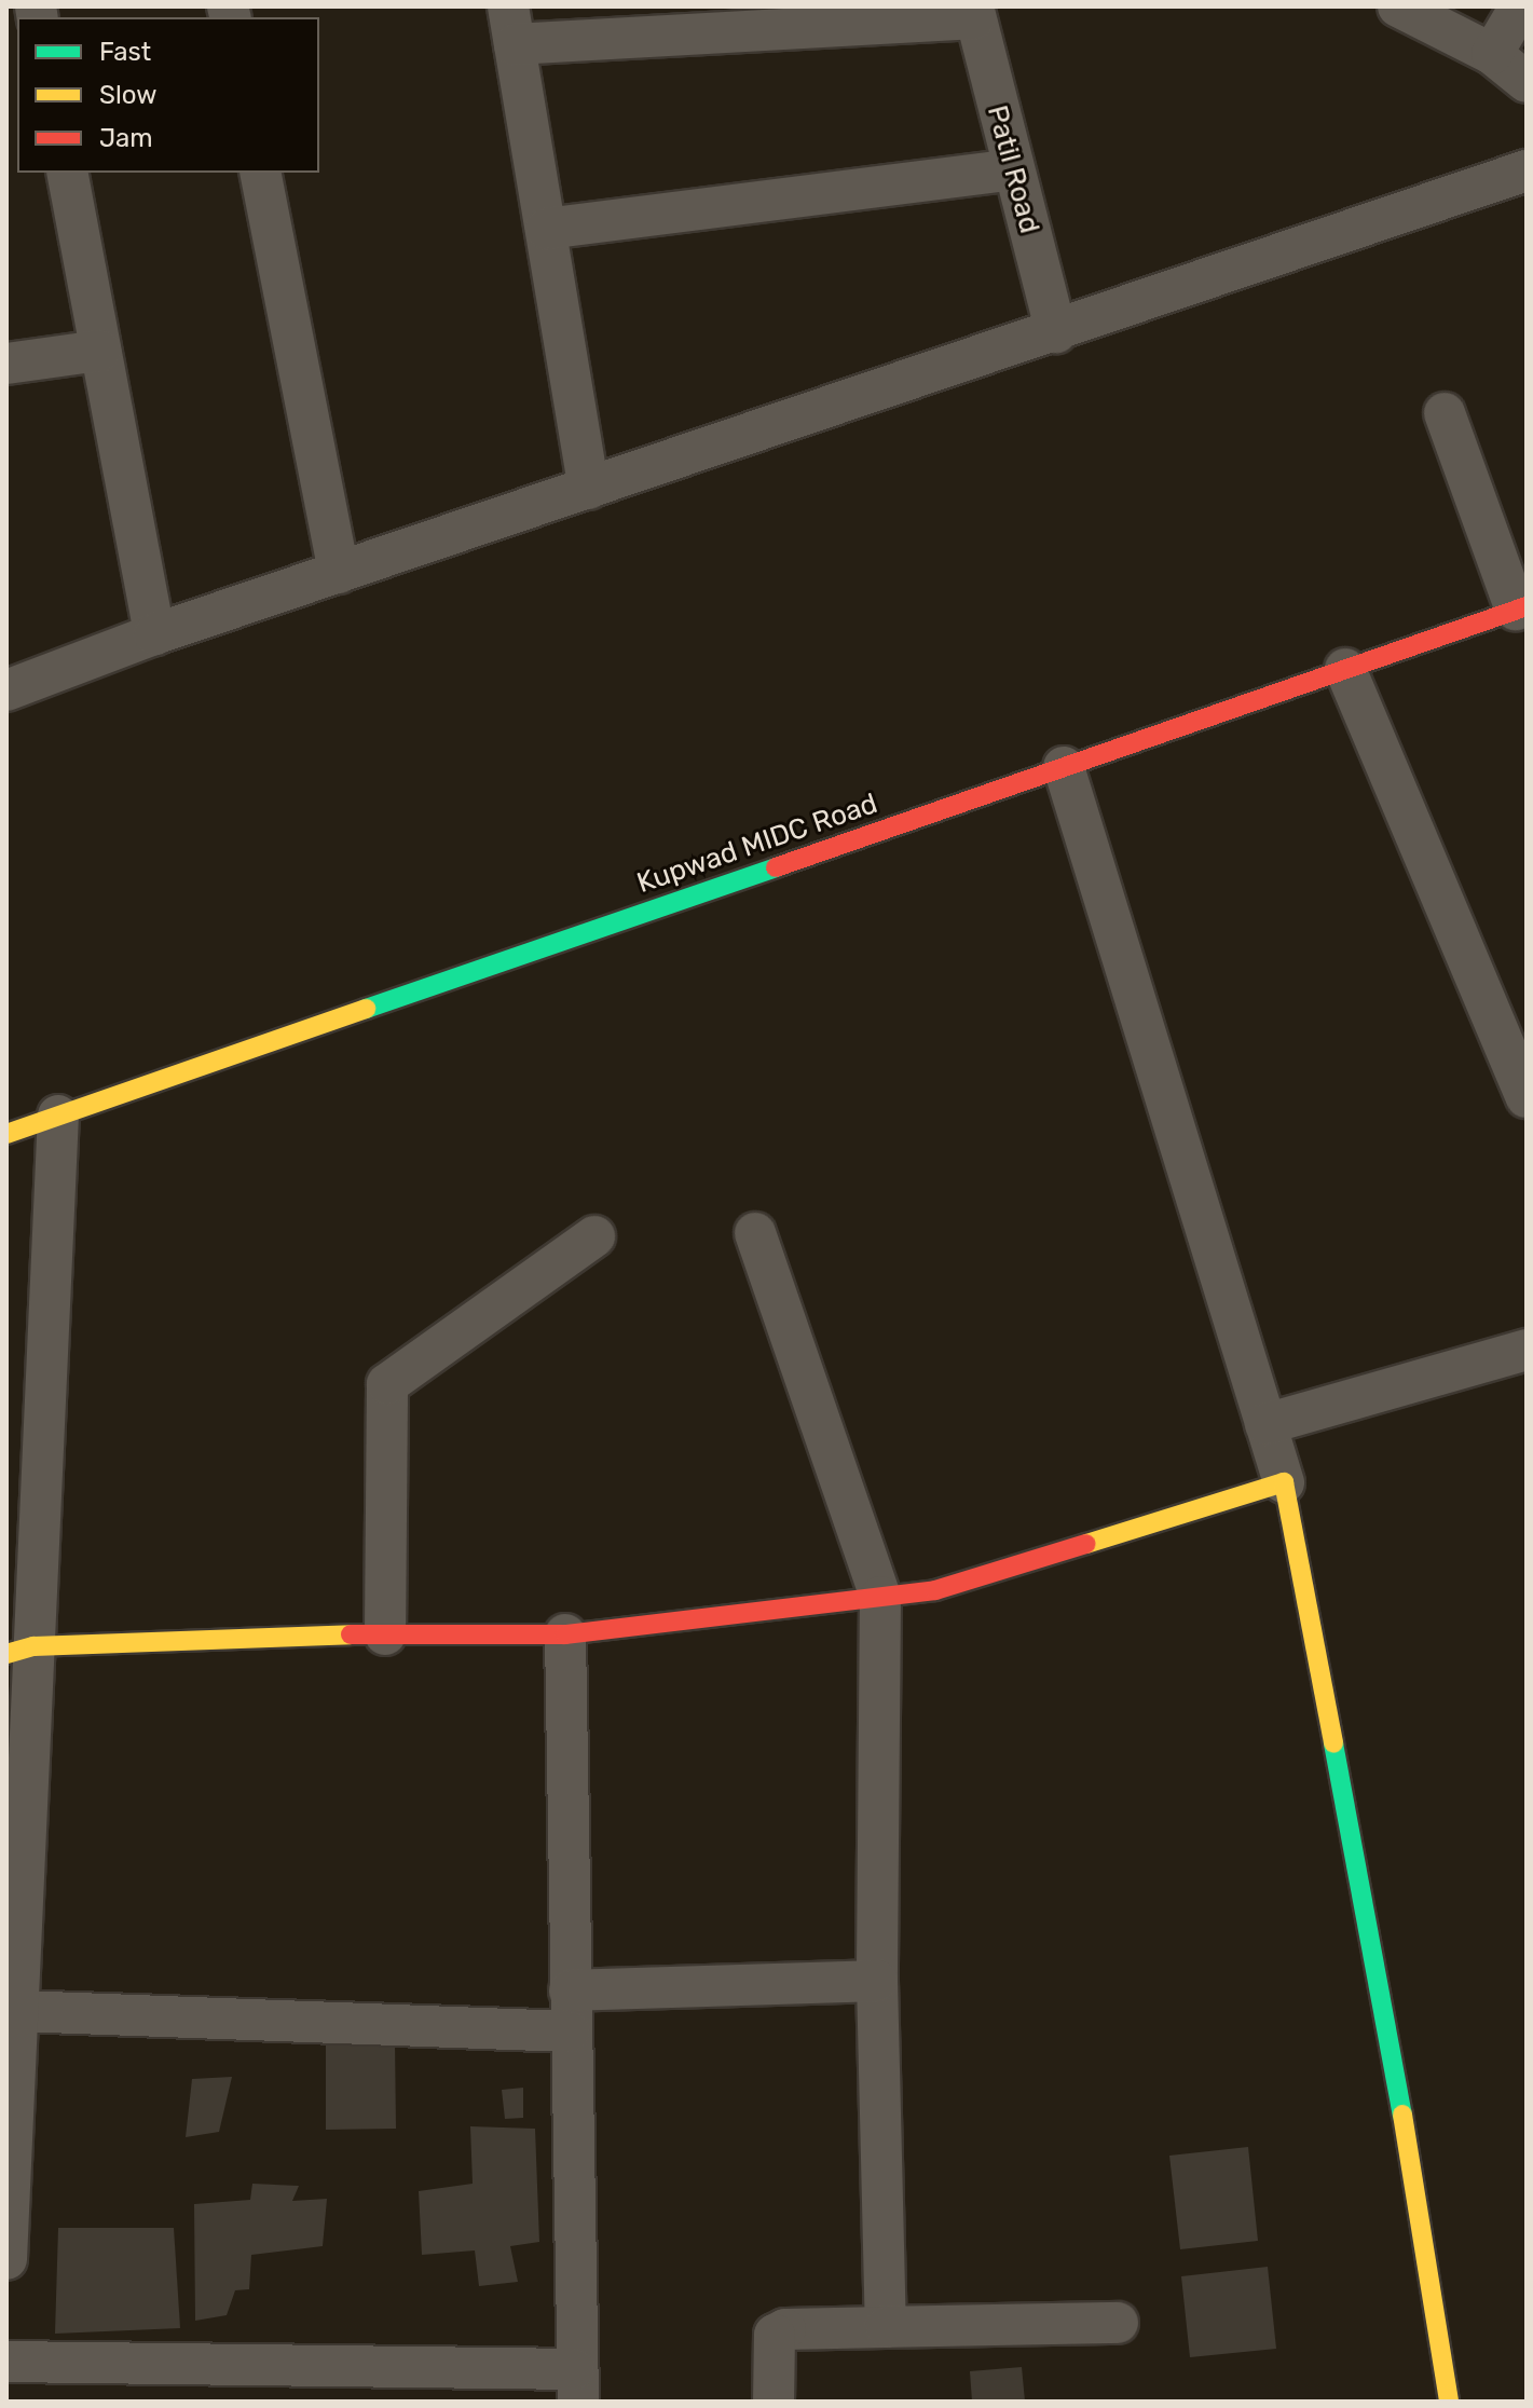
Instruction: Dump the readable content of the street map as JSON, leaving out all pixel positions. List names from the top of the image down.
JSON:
{
  "streets": {
    "street": ["Patil Road", "Kupwad MIDC Road"]
  },
  "legend": ["Fast", "Slow", "Jam"]
}
